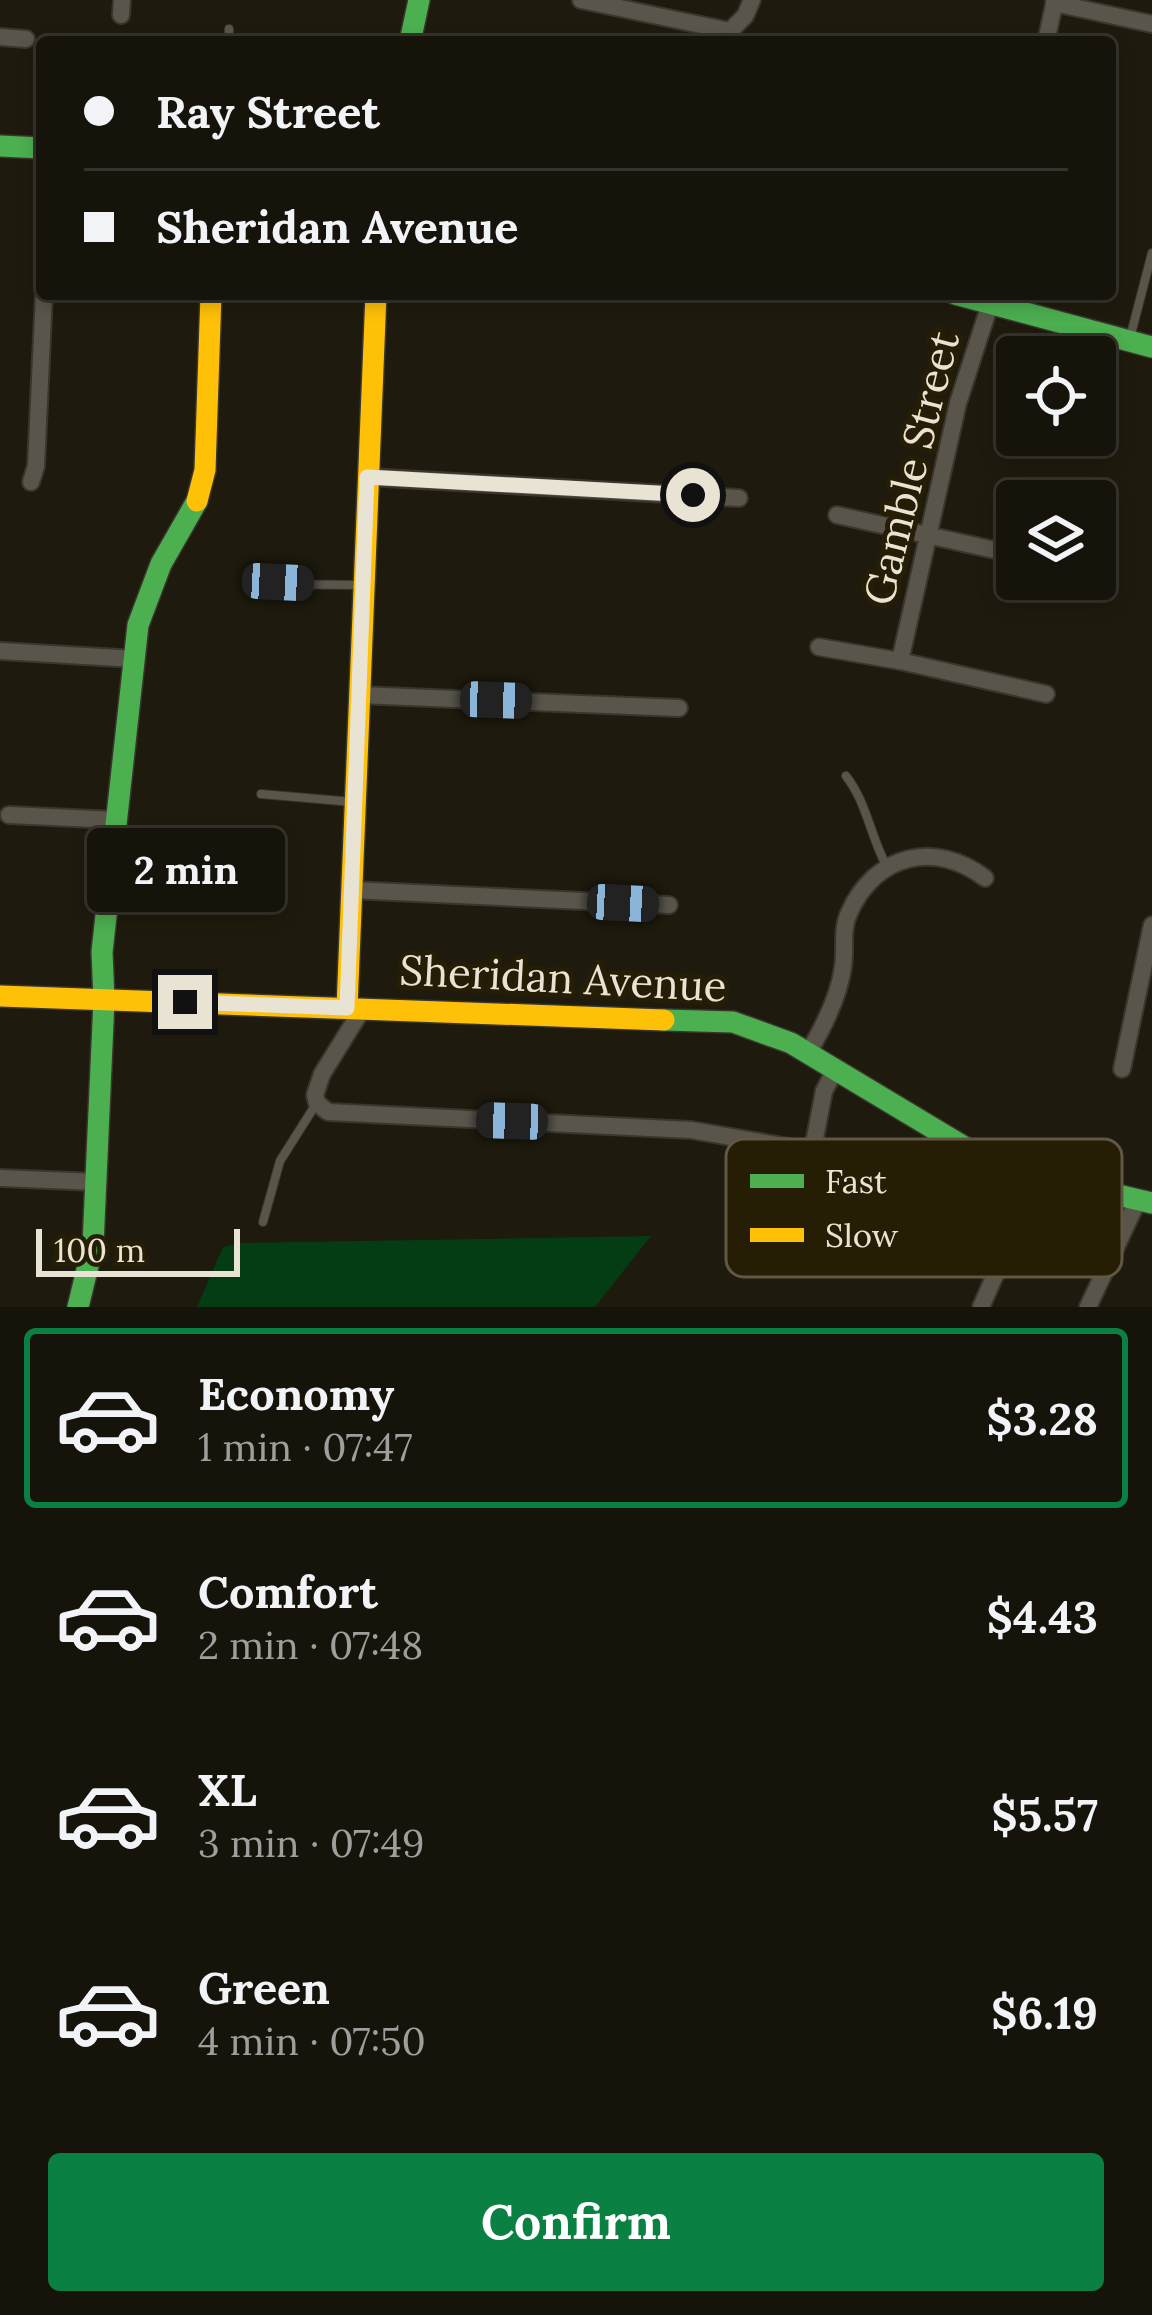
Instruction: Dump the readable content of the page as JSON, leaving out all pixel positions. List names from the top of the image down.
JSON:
{
  "streets": {
    "street": ["Gamble Street", "Sheridan Avenue"]
  },
  "legend": ["Fast", "Slow"],
  "scale_bar": "100 m",
  "page": {
    "banner": ["Ray Street", "Sheridan Avenue"],
    "bubble": "2 min",
    "scale": "100 m",
    "list": [
      {
        "name": "Economy",
        "note": "1 min · 07:47",
        "value": "$3.28"
      },
      {
        "name": "Comfort",
        "note": "2 min · 07:48",
        "value": "$4.43"
      },
      {
        "name": "XL",
        "note": "3 min · 07:49",
        "value": "$5.57"
      },
      {
        "name": "Green",
        "note": "4 min · 07:50",
        "value": "$6.19"
      }
    ],
    "buttons": "Confirm"
  }
}
